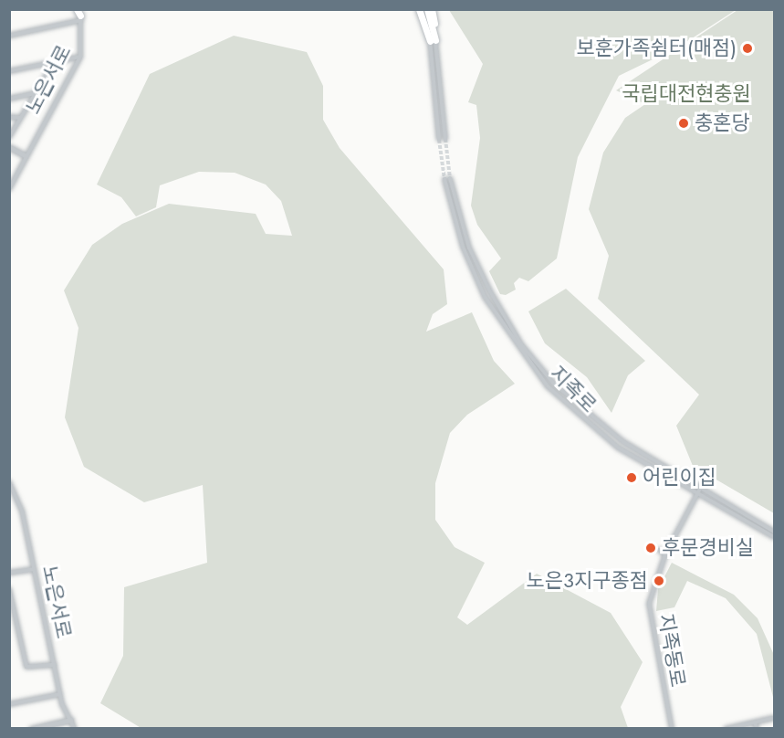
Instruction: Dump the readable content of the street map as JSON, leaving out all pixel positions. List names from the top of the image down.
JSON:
{
  "streets": {
    "street": ["노은서로", "지족로", "지족동로"]
  },
  "crossings": [
    ["지족로", "지족동로"]
  ],
  "parks": ["국립대전현충원"],
  "places": [
    "보훈가족쉼터(매점)",
    "충혼당",
    "어린이집",
    "후문경비실",
    "노은3지구종점"
  ]
}
